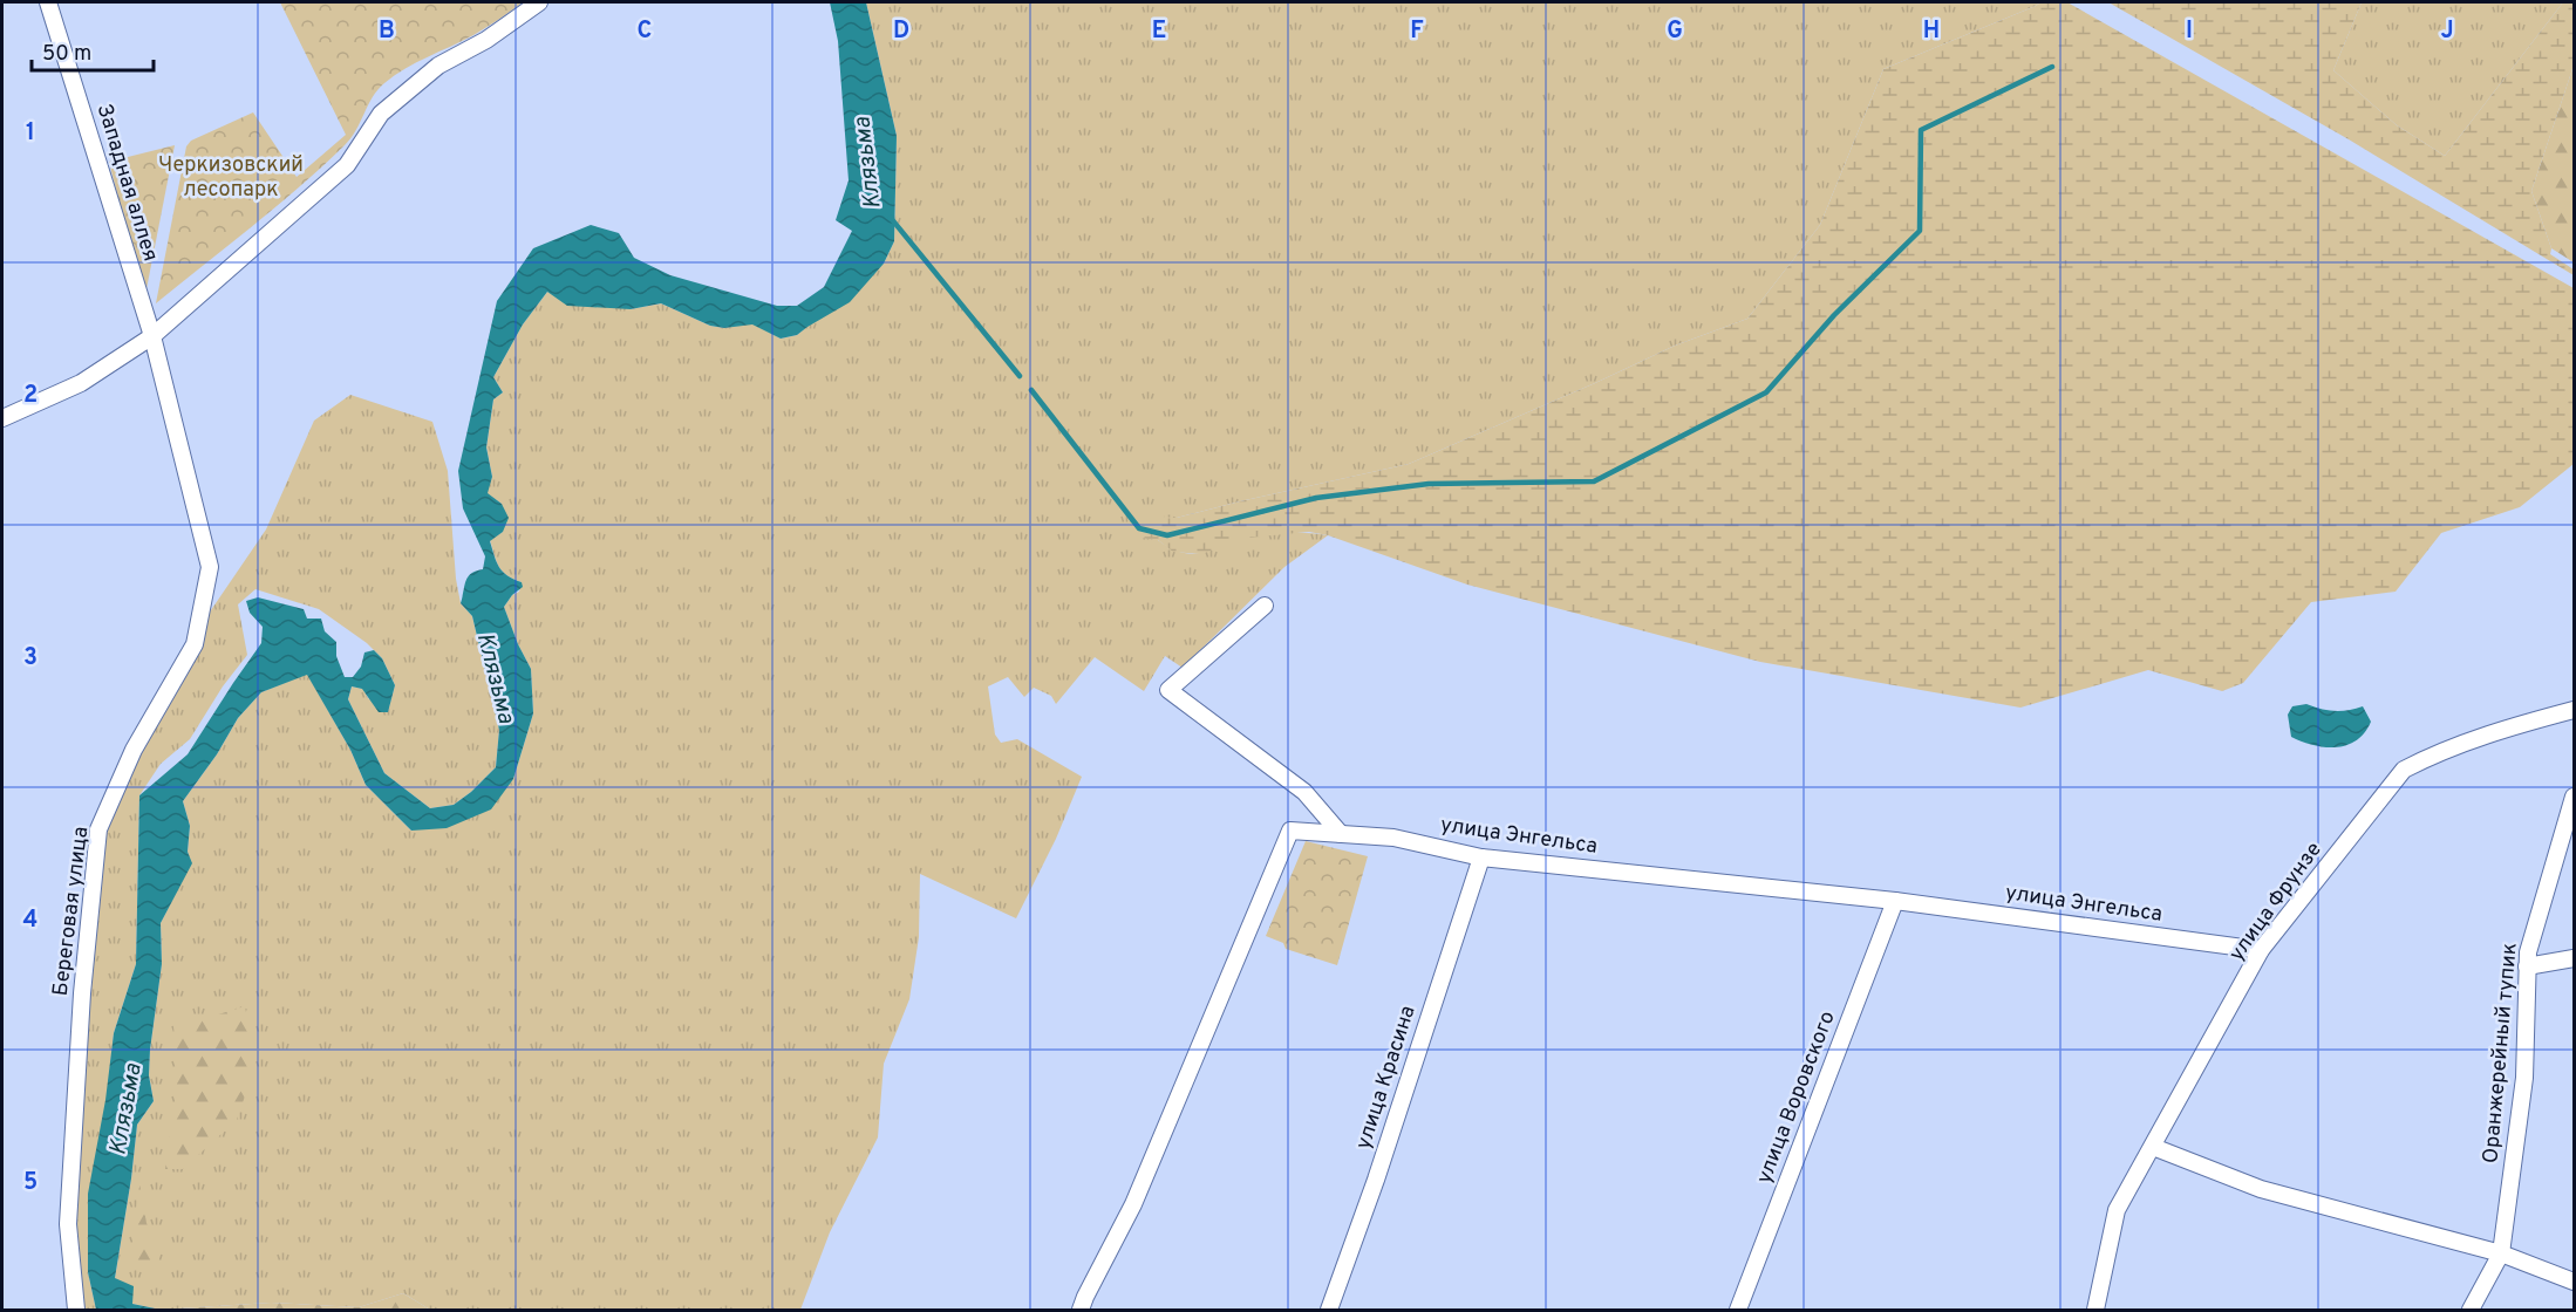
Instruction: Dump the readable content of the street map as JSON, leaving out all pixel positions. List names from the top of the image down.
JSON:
{
  "streets": {
    "street": [
      "Западная аллея",
      "улица Энгельса",
      "улица Фрунзе",
      "Береговая улица",
      "Оранжерейный тупик",
      "улица Красина",
      "улица Воровского"
    ]
  },
  "crossings": [
    ["Западная аллея", "Береговая улица"],
    ["улица Энгельса", "улица Фрунзе"],
    ["улица Энгельса", "улица Красина"],
    ["улица Энгельса", "улица Воровского"]
  ],
  "water": ["Клязьма"],
  "parks": ["Черкизовский лесопарк"],
  "scale_bar": "50 m",
  "grid": {
    "columns": [
      "B",
      "C",
      "D",
      "E",
      "F",
      "G",
      "H",
      "I",
      "J"
    ],
    "rows": [
      "1",
      "2",
      "3",
      "4",
      "5"
    ]
  }
}
